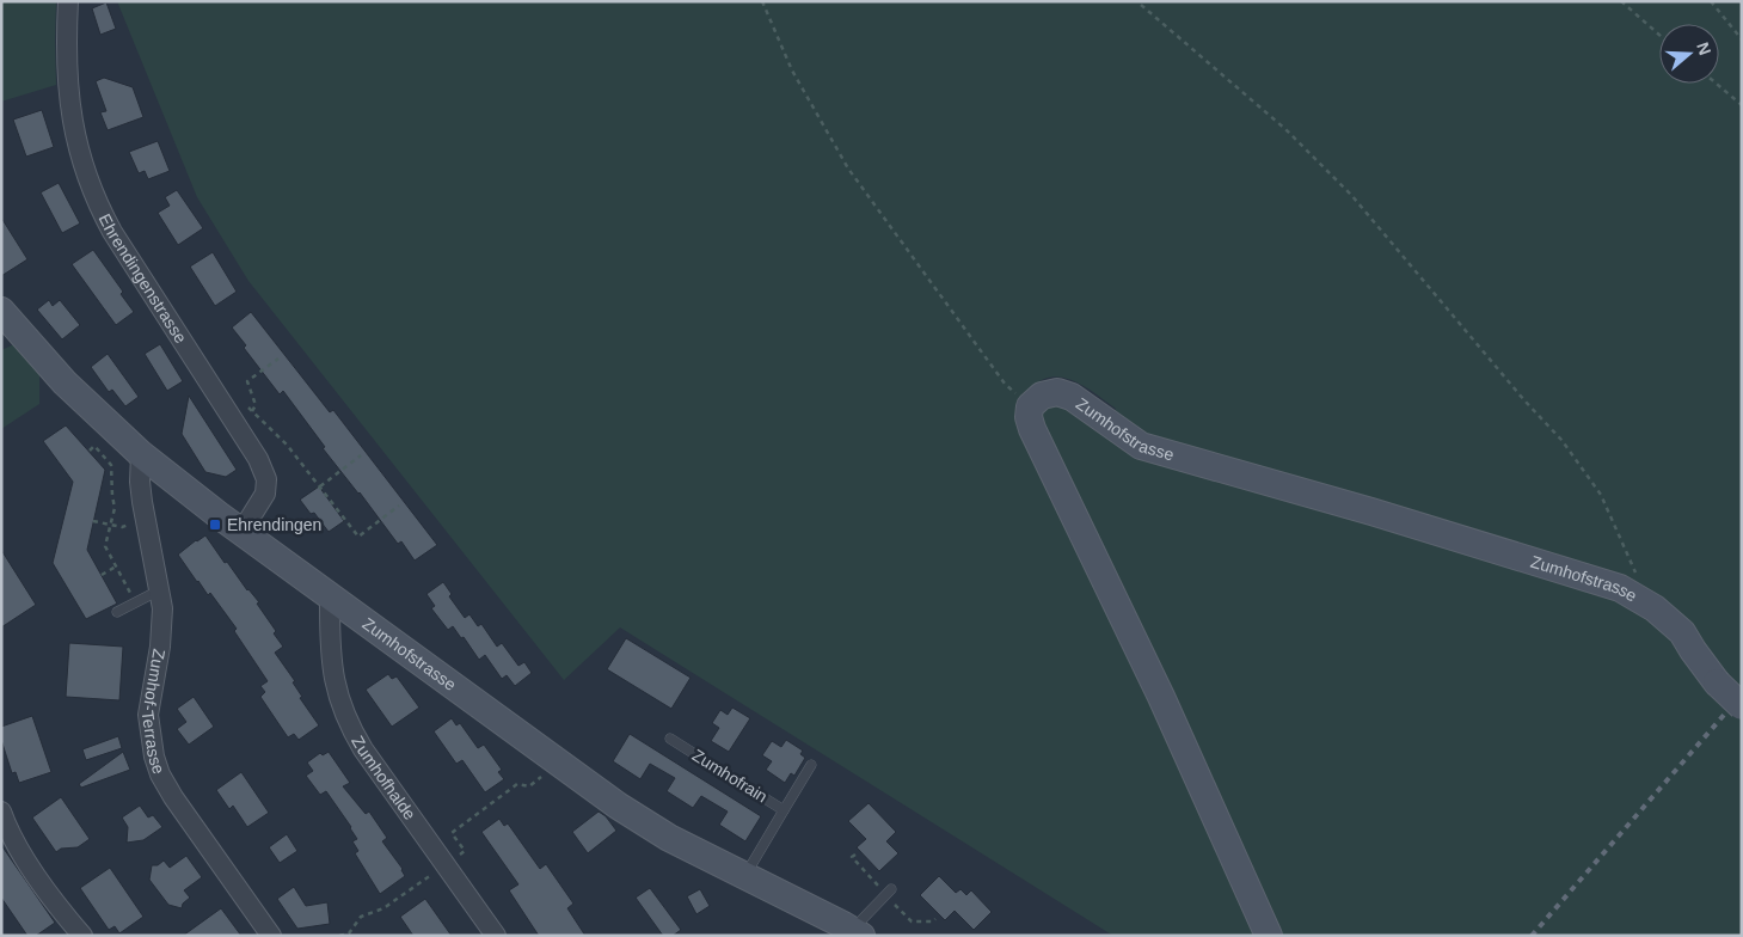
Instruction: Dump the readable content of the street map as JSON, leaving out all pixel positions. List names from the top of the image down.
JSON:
{
  "streets": {
    "street": [
      "Ehrendingenstrasse",
      "Zumhofstrasse",
      "Zumhof-Terrasse",
      "Zumhofhalde"
    ],
    "lane": ["Zumhofrain"]
  },
  "crossings": [
    ["Ehrendingenstrasse", "Zumhofstrasse"],
    ["Zumhofstrasse", "Zumhof-Terrasse"],
    ["Zumhofstrasse", "Zumhofrain"],
    ["Zumhofstrasse", "Zumhofhalde"]
  ],
  "places": {
    "transit": ["Ehrendingen"]
  },
  "north": "right"
}
